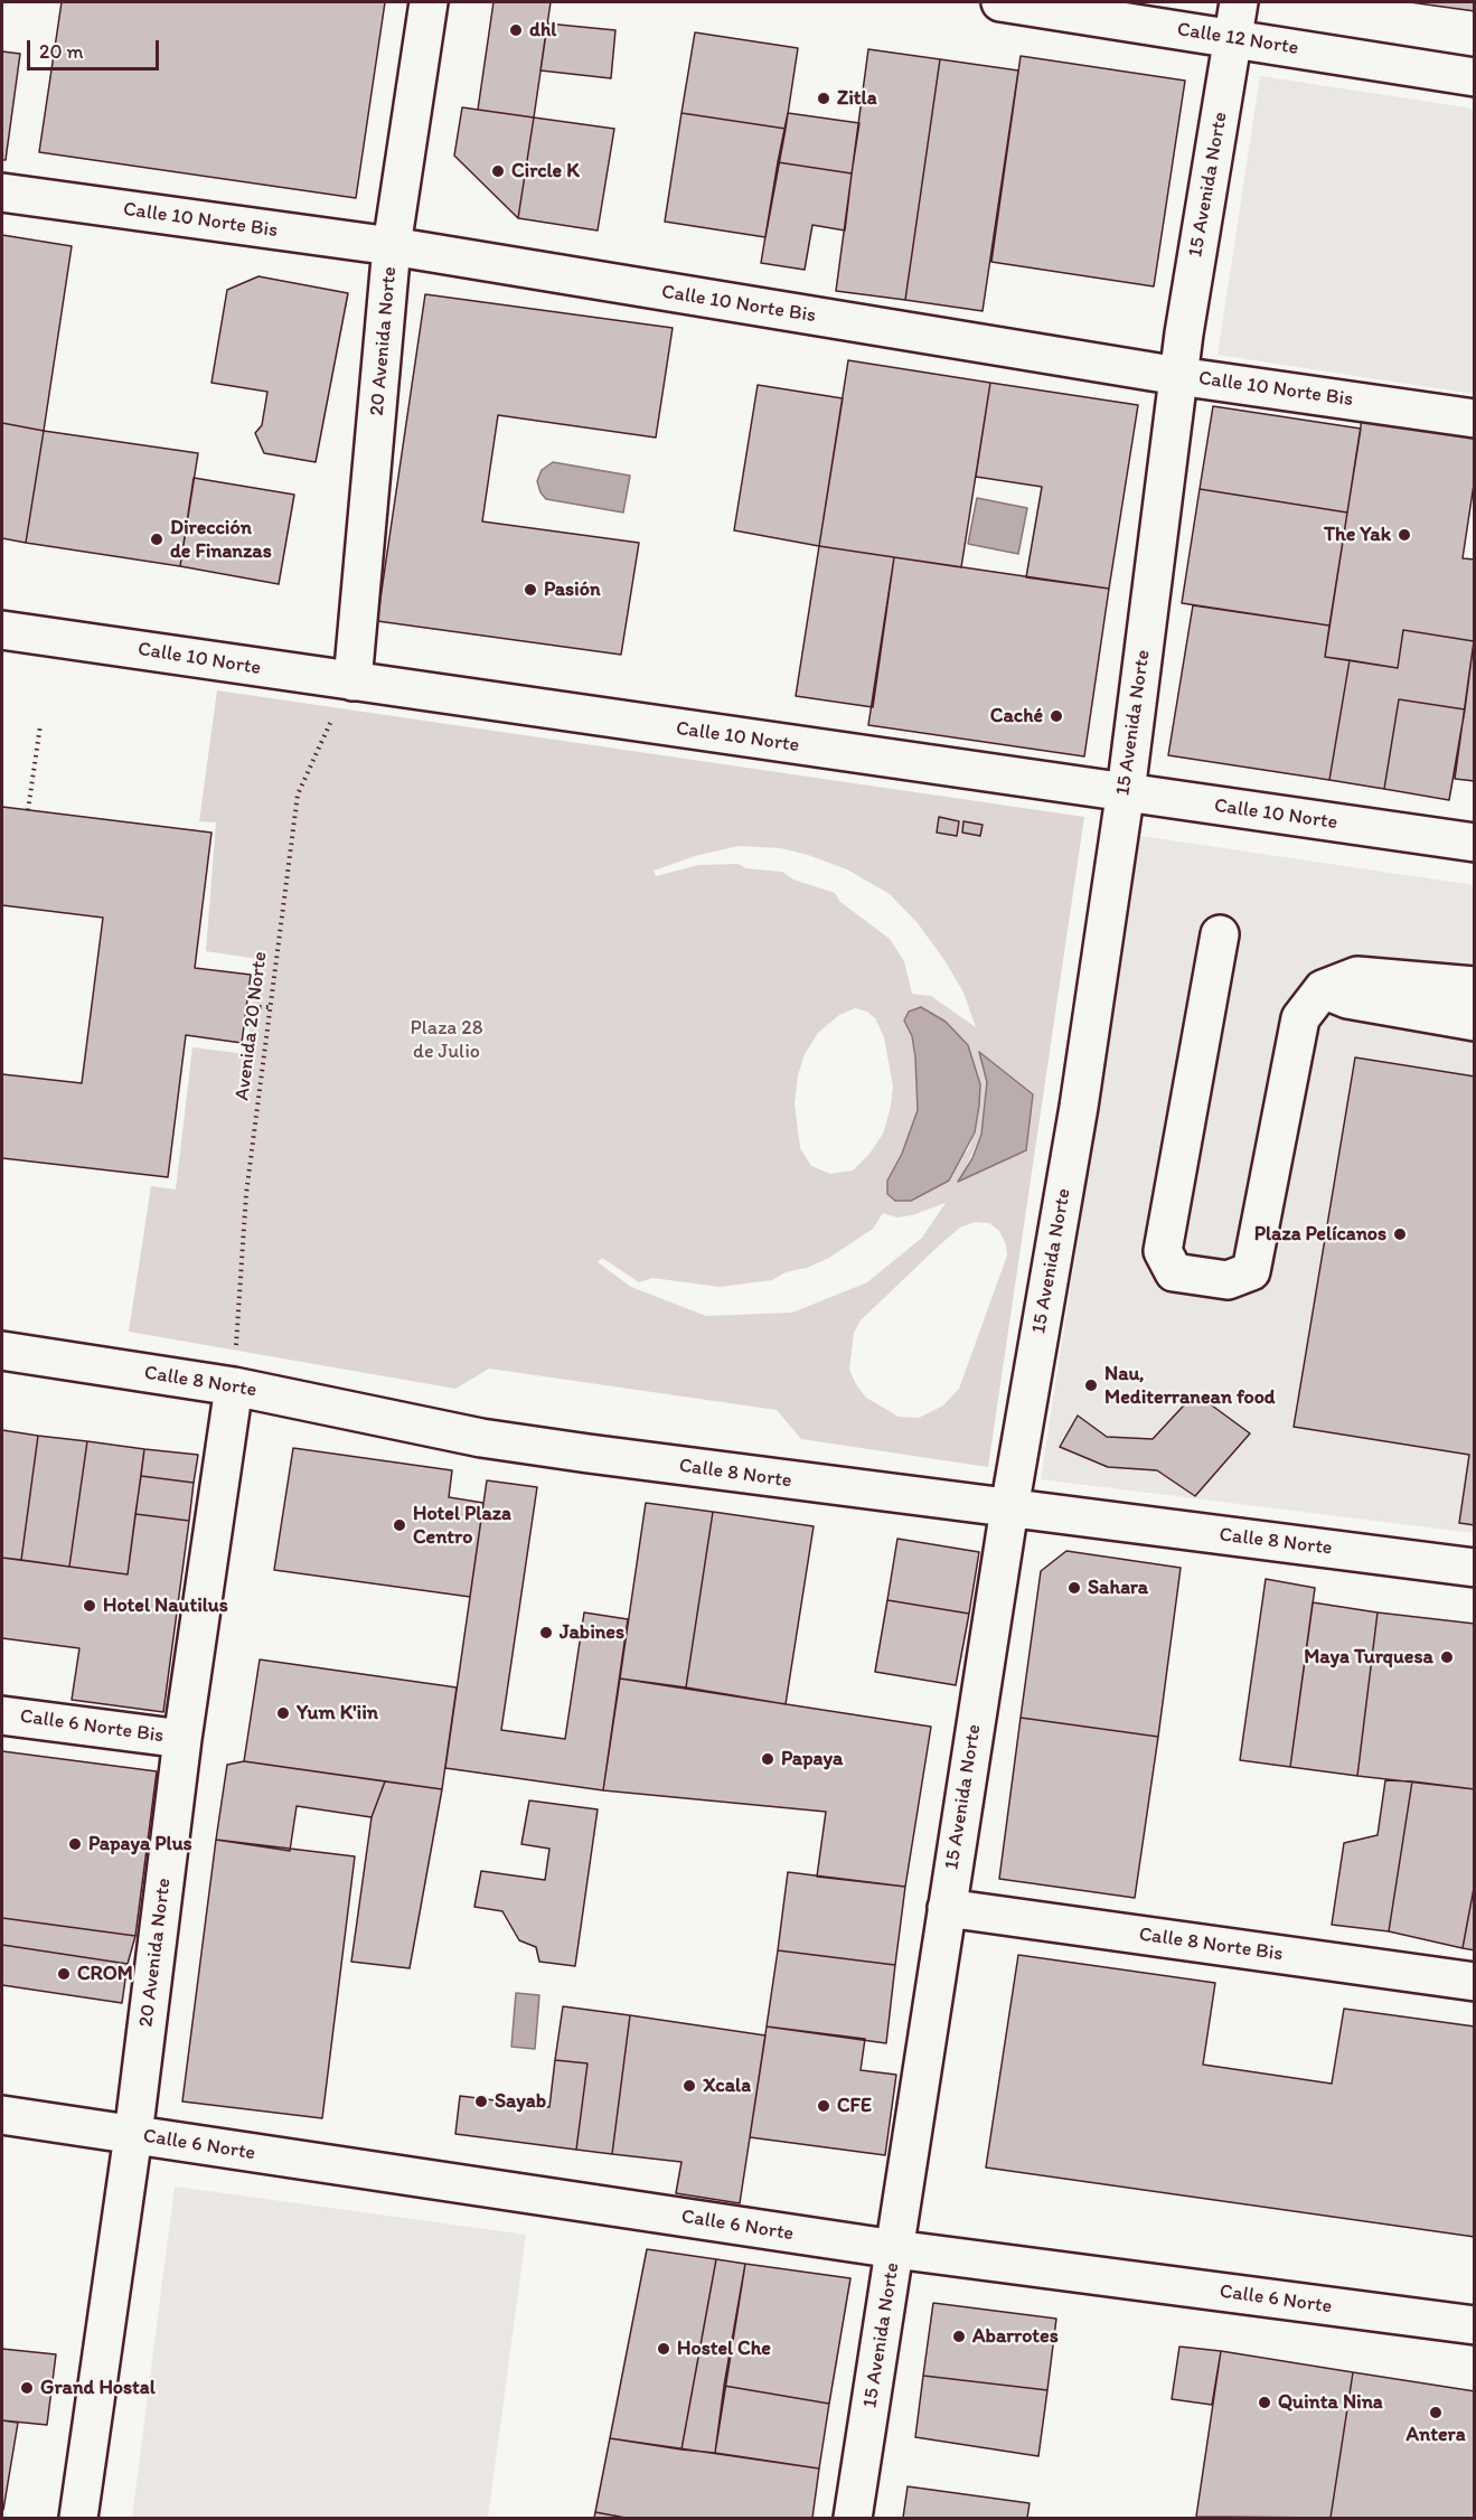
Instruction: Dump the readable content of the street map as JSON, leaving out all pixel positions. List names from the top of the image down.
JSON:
{
  "streets": {
    "street": [
      "Calle 12 Norte",
      "15 Avenida Norte",
      "Calle 10 Norte Bis",
      "20 Avenida Norte",
      "Calle 10 Norte",
      "Calle 8 Norte",
      "Calle 6 Norte Bis",
      "Calle 8 Norte Bis",
      "Calle 6 Norte"
    ],
    "path": ["Avenida 20 Norte"]
  },
  "crossings": [
    ["Calle 12 Norte", "15 Avenida Norte"],
    ["15 Avenida Norte", "Calle 10 Norte Bis"],
    ["15 Avenida Norte", "Calle 10 Norte"],
    ["15 Avenida Norte", "Calle 8 Norte"],
    ["15 Avenida Norte", "Calle 8 Norte Bis"],
    ["15 Avenida Norte", "Calle 6 Norte"],
    ["Calle 10 Norte Bis", "20 Avenida Norte"],
    ["20 Avenida Norte", "Calle 10 Norte"],
    ["20 Avenida Norte", "Avenida 20 Norte"],
    ["20 Avenida Norte", "Calle 8 Norte"],
    ["20 Avenida Norte", "Calle 6 Norte Bis"],
    ["20 Avenida Norte", "Calle 6 Norte"],
    ["Calle 10 Norte", "Avenida 20 Norte"],
    ["Avenida 20 Norte", "Calle 8 Norte"]
  ],
  "parks": ["Plaza 28 de Julio"],
  "places": [
    "dhl",
    "Zitla",
    "Circle K",
    "The Yak",
    "Dirección de Finanzas",
    "Pasión",
    "Caché",
    "Plaza Pelícanos",
    "Nau, Mediterranean food",
    "Hotel Plaza Centro",
    "Sahara",
    "Hotel Nautilus",
    "Jabines",
    "Maya Turquesa",
    "Yum K'iin",
    "Papaya",
    "Papaya Plus",
    "CROM",
    "Xcala",
    "Sayab",
    "CFE",
    "Abarrotes",
    "Hostel Che",
    "Grand Hostal",
    "Quinta Nina",
    "Antera"
  ],
  "scale_bar": "20 m"
}
